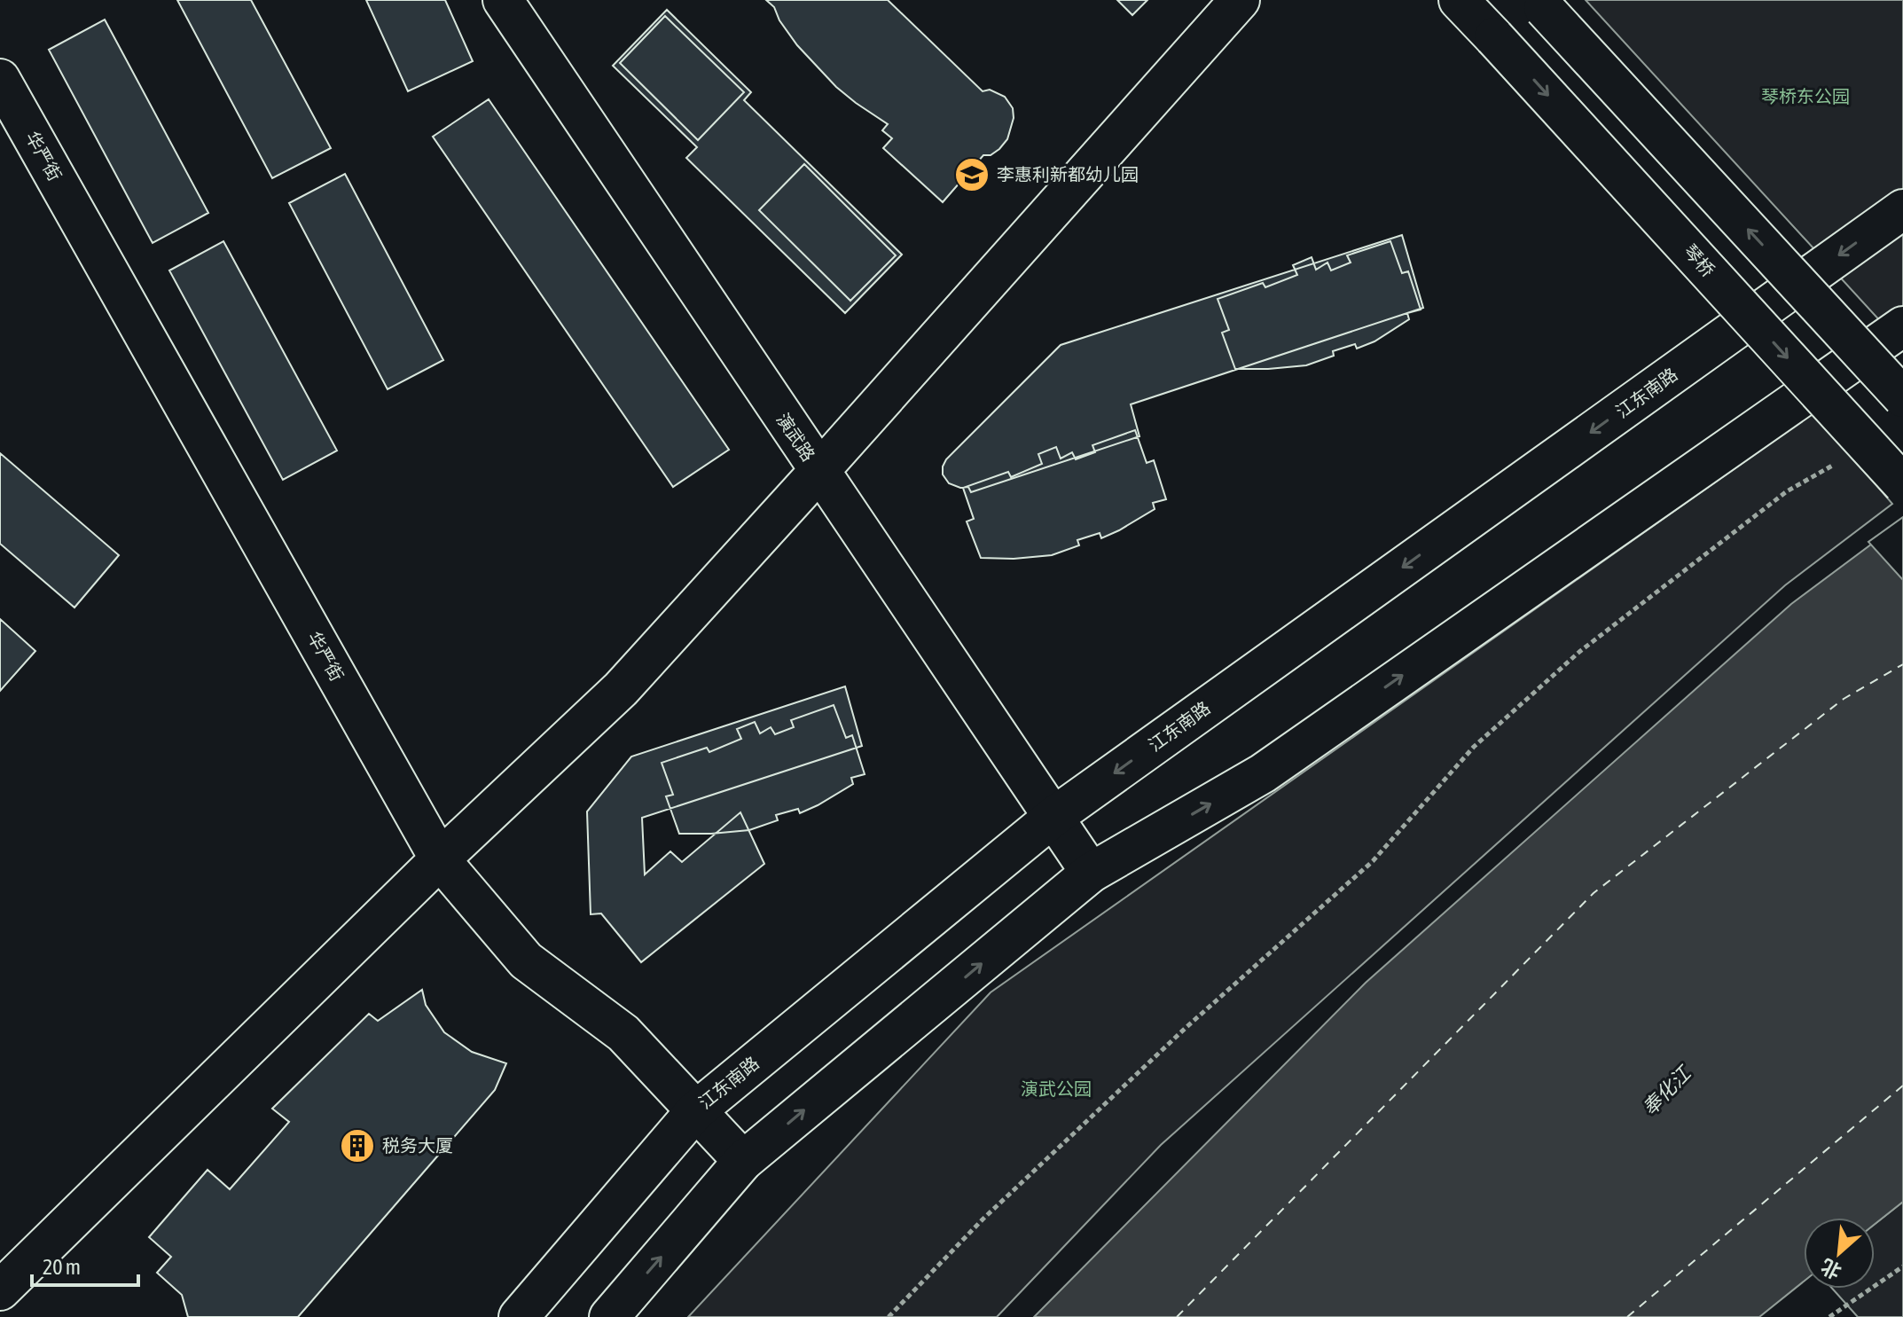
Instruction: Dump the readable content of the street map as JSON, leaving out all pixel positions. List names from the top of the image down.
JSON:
{
  "streets": {
    "main road": [
      "华严街",
      "琴桥",
      "江东南路",
      "演武路"
    ]
  },
  "crossings": [
    ["华严街", "江东南路"],
    ["江东南路", "演武路"]
  ],
  "water": ["奉化江"],
  "parks": ["琴桥东公园", "演武公园"],
  "places": {
    "school or university": ["李惠利新都幼儿园"],
    "building": ["税务大厦"]
  },
  "scale_bar": "20 m",
  "north": "bottom left"
}
